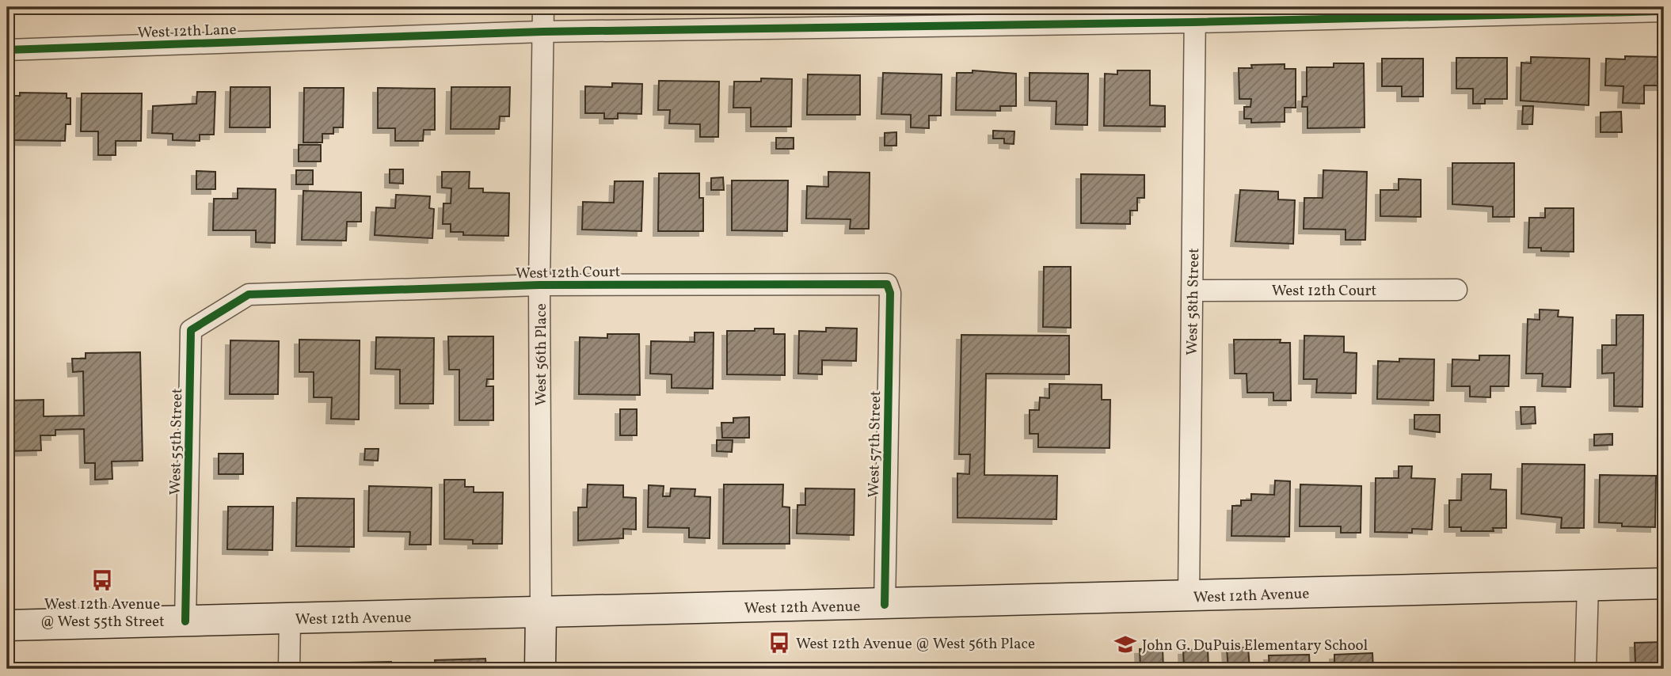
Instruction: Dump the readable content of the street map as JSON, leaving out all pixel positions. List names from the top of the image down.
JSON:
{
  "streets": {
    "main road": ["West 56th Place", "West 12th Avenue"],
    "street": [
      "West 12th Lane",
      "West 12th Court",
      "West 58th Street",
      "West 55th Street",
      "West 57th Street"
    ]
  },
  "crossings": [
    ["West 12th Lane", "West 58th Street"],
    ["West 12th Lane", "West 56th Place"],
    ["West 12th Court", "West 58th Street"],
    ["West 12th Court", "West 56th Place"],
    ["West 12th Court", "West 55th Street"],
    ["West 12th Court", "West 57th Street"],
    ["West 58th Street", "West 12th Avenue"],
    ["West 56th Place", "West 12th Avenue"],
    ["West 55th Street", "West 12th Avenue"],
    ["West 57th Street", "West 12th Avenue"]
  ],
  "places": {
    "bus stop": ["West 12th Avenue @ West 55th Street", "West 12th Avenue @ West 56th Place"],
    "school or university": ["John G. DuPuis Elementary School"]
  }
}
